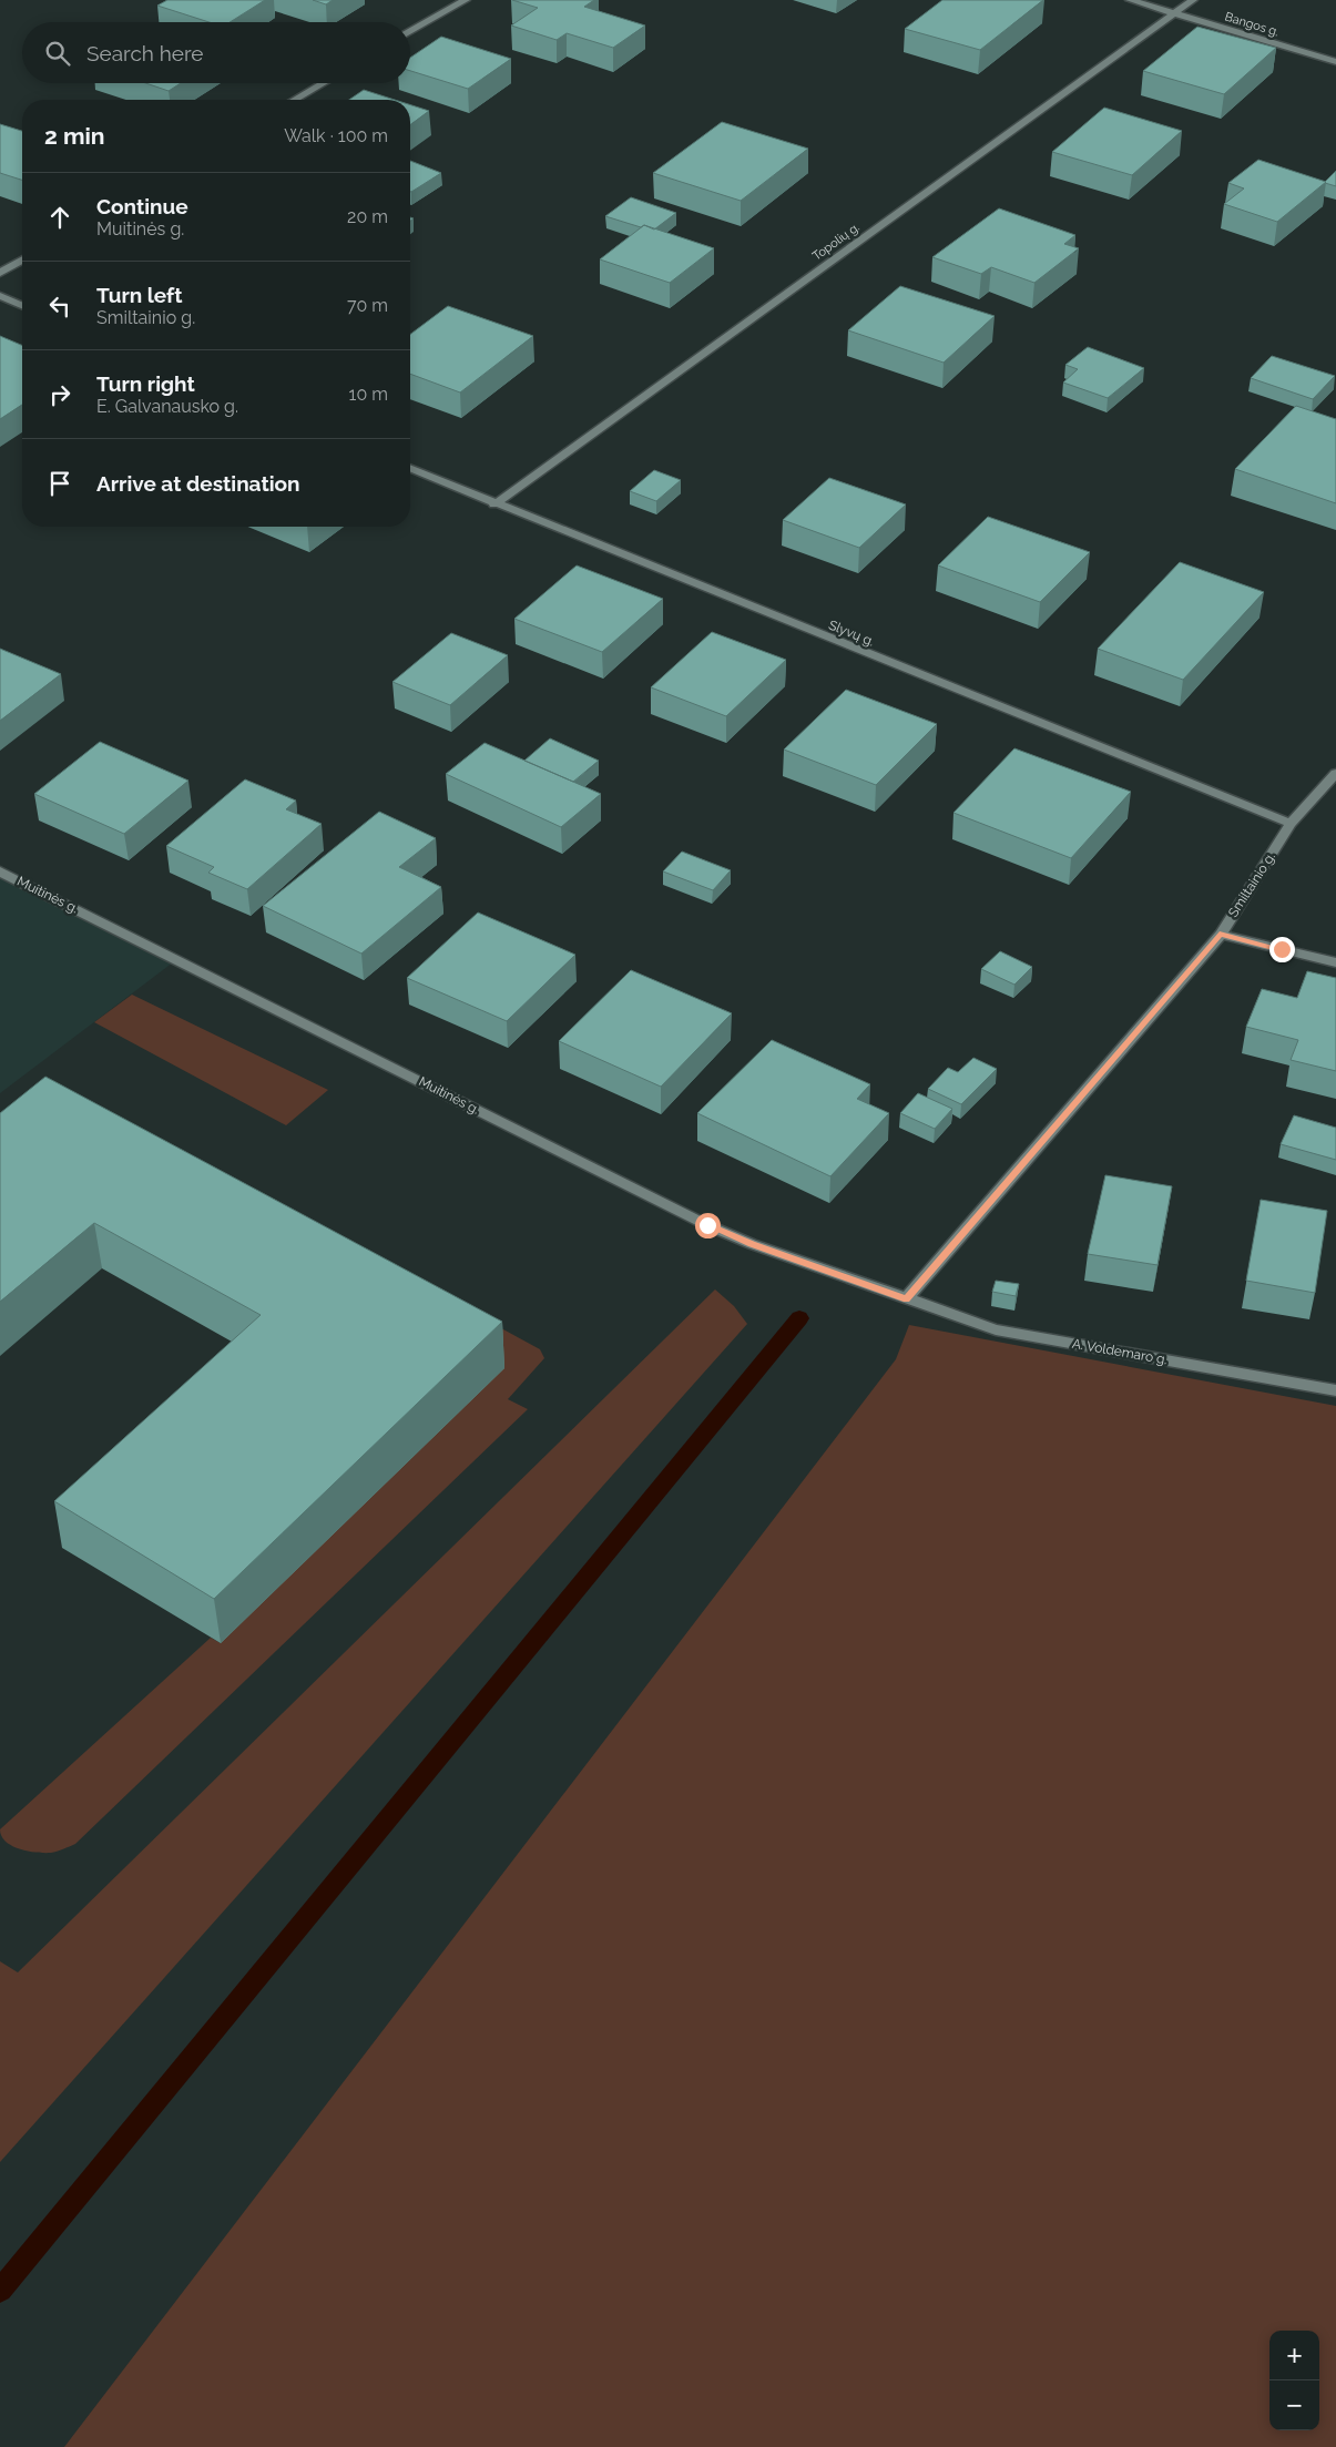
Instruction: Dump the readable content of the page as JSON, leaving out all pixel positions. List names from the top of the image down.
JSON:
{
  "streets": {
    "street": [
      "Bangos g.",
      "Topolių g.",
      "Slyvų g.",
      "Smiltainio g.",
      "Muitinės g.",
      "A. Voldemaro g."
    ]
  },
  "crossings": [
    ["Bangos g.", "Topolių g."],
    ["Topolių g.", "Slyvų g."],
    ["Slyvų g.", "Smiltainio g."],
    ["Smiltainio g.", "Muitinės g."],
    ["Smiltainio g.", "A. Voldemaro g."],
    ["Muitinės g.", "A. Voldemaro g."]
  ],
  "page": {
    "search": "Search here",
    "heading": ["2 min", "Walk · 100 m"],
    "list": [
      ["Continue", "Muitinės g.", "20 m"],
      ["Turn left", "Smiltainio g.", "70 m"],
      ["Turn right", "E. Galvanausko g.", "10 m"],
      "Arrive at destination"
    ],
    "map_buttons": ["+", "−"]
  }
}
